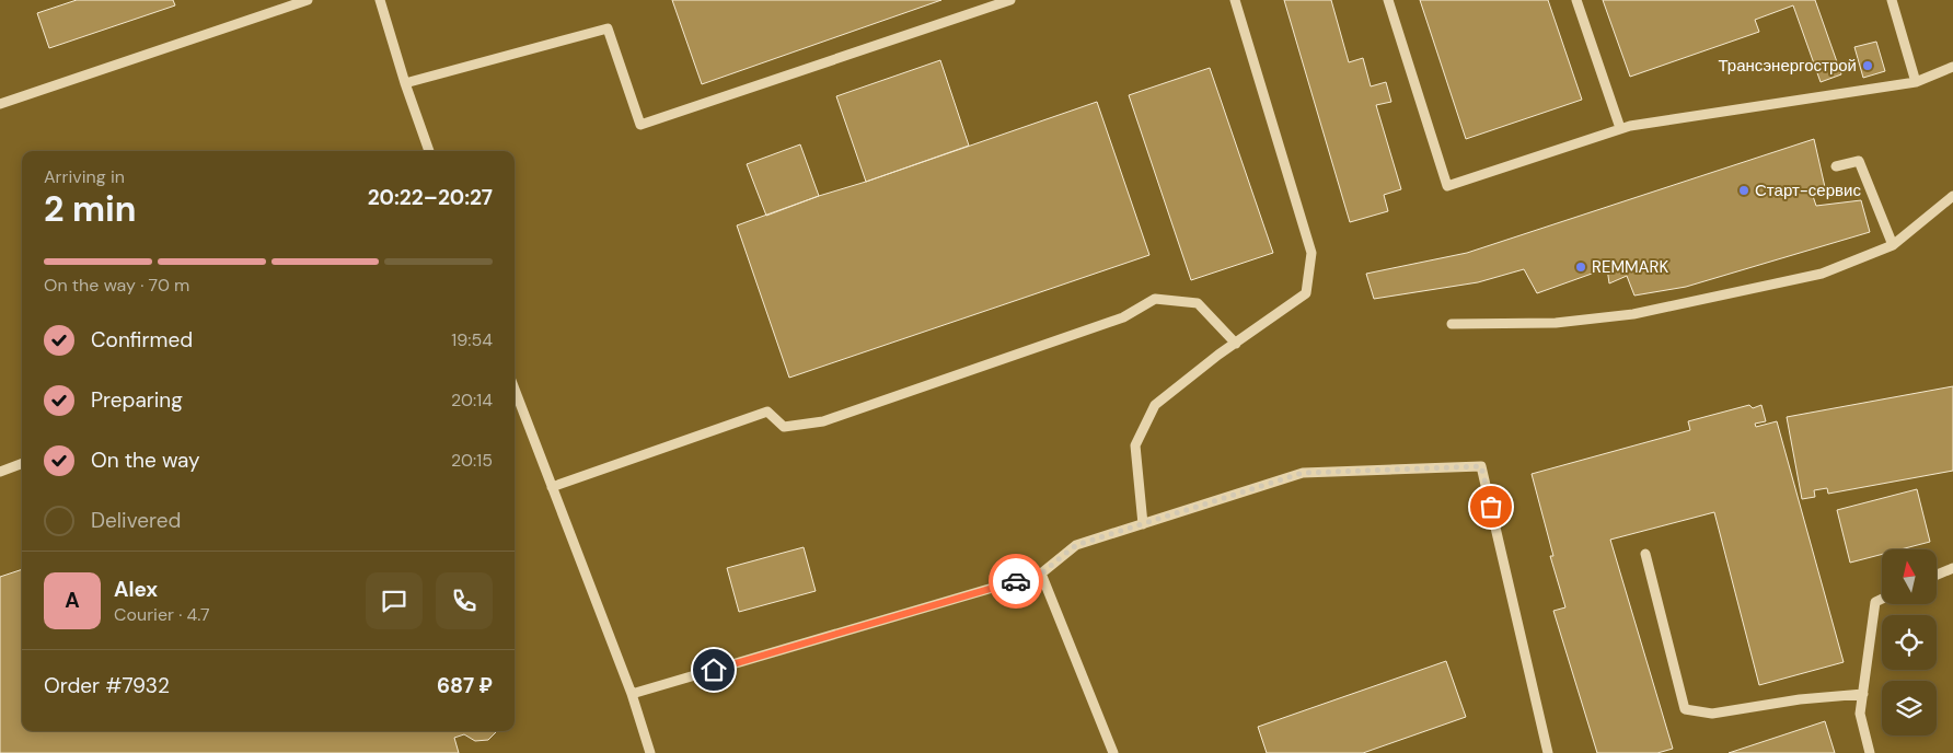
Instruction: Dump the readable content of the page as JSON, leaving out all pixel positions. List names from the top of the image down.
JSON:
{
  "places": ["Трансэнергострой", "Старт-сервис", "REMMARK"],
  "north": "top",
  "page": {
    "heading": ["2 min", "Arriving in", "20:22–20:27"],
    "panel": [
      "Alex",
      "Courier · 4.7",
      "Order #7932",
      "687 ₽"
    ],
    "bar": "On the way · 70 m",
    "list": [
      ["Confirmed", "19:54"],
      ["Preparing", "20:14"],
      ["On the way", "20:15"],
      "Delivered"
    ],
    "round": "A"
  }
}
